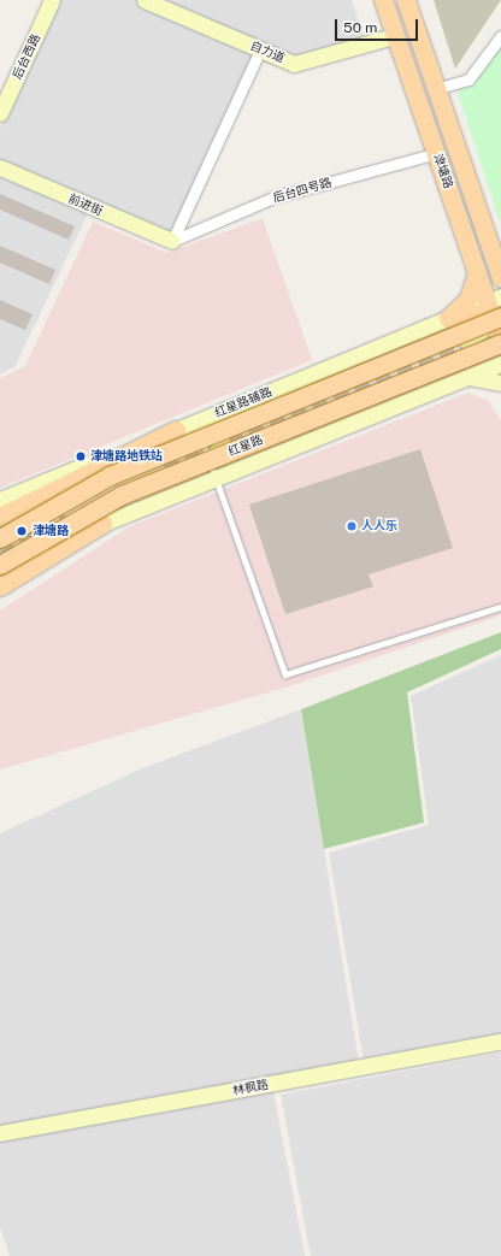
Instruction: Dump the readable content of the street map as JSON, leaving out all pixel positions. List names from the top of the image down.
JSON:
{
  "streets": {
    "main road": [
      "自力道",
      "后台西路",
      "津塘路",
      "前进街",
      "红星路辅路",
      "红星路",
      "林枫路"
    ],
    "street": ["后台四号路"]
  },
  "crossings": [
    ["自力道", "津塘路"],
    ["津塘路", "后台四号路"],
    ["津塘路", "红星路辅路"],
    ["津塘路", "红星路"],
    ["后台四号路", "前进街"]
  ],
  "places": ["津塘路地铁站", "人人乐", "津塘路"],
  "scale_bar": "50 m"
}
